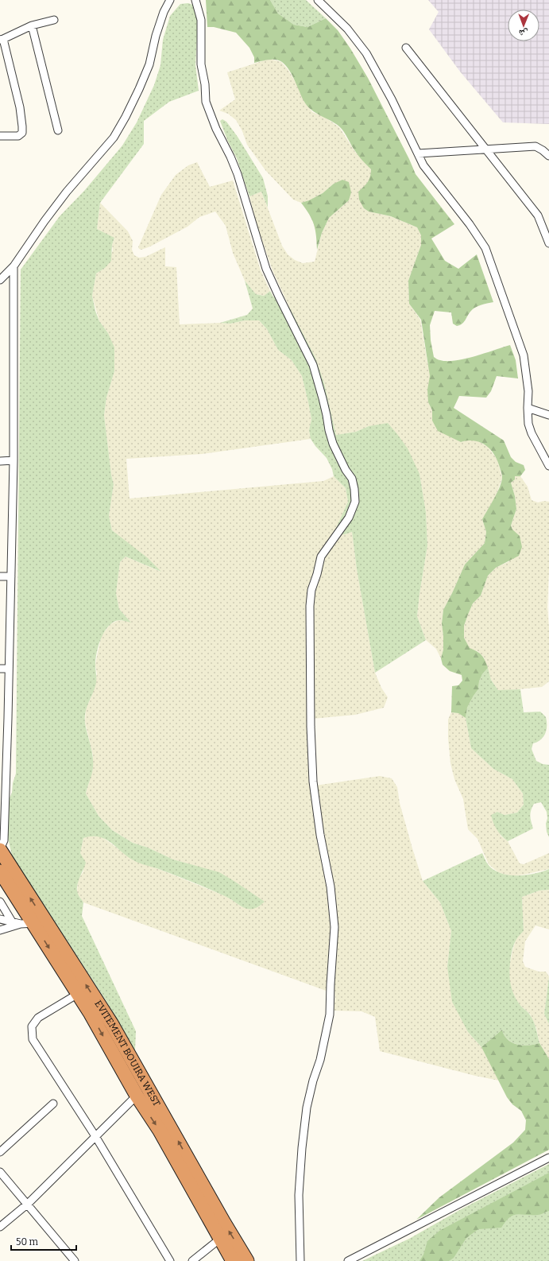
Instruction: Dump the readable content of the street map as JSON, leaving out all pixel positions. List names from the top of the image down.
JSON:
{
  "streets": {
    "highway": ["EVITEMENT BOUIRA WEST"]
  },
  "scale_bar": "50 m",
  "north": "bottom"
}
